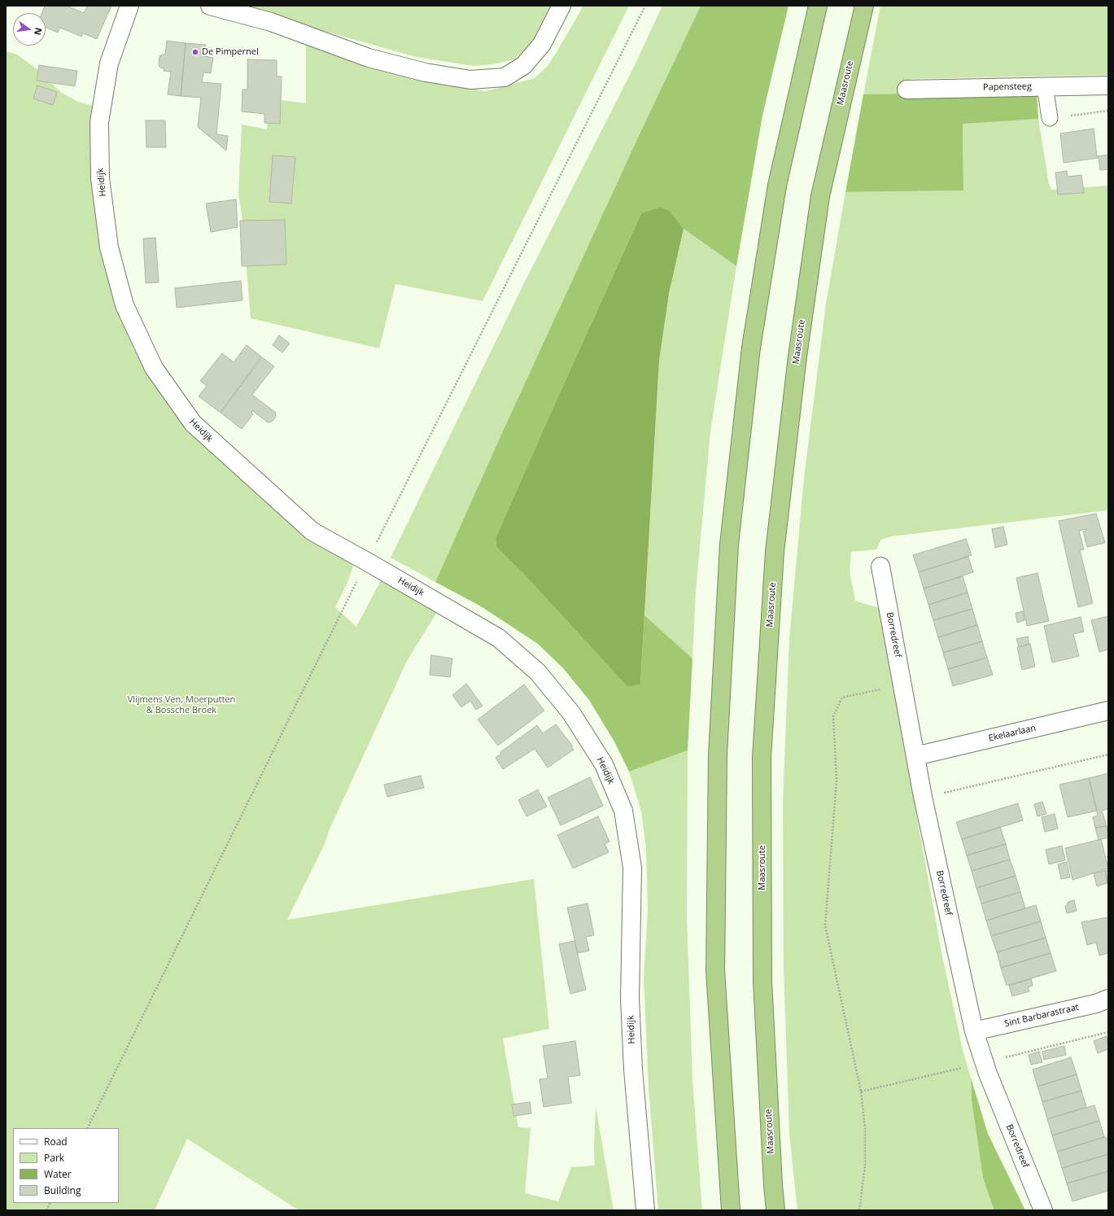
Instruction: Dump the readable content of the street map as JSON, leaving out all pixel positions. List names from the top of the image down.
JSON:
{
  "streets": {
    "highway": ["Maasroute"],
    "street": [
      "Papensteeg",
      "Heidijk",
      "Borredreef",
      "Ekelaarlaan",
      "Sint Barbarastraat"
    ]
  },
  "crossings": [
    ["Borredreef", "Ekelaarlaan"],
    ["Borredreef", "Sint Barbarastraat"]
  ],
  "parks": ["Vlijmens Ven, Moerputten & Bossche Broek"],
  "places": ["De Pimpernel"],
  "legend": [
    "Road",
    "Park",
    "Water",
    "Building"
  ],
  "north": "right"
}
